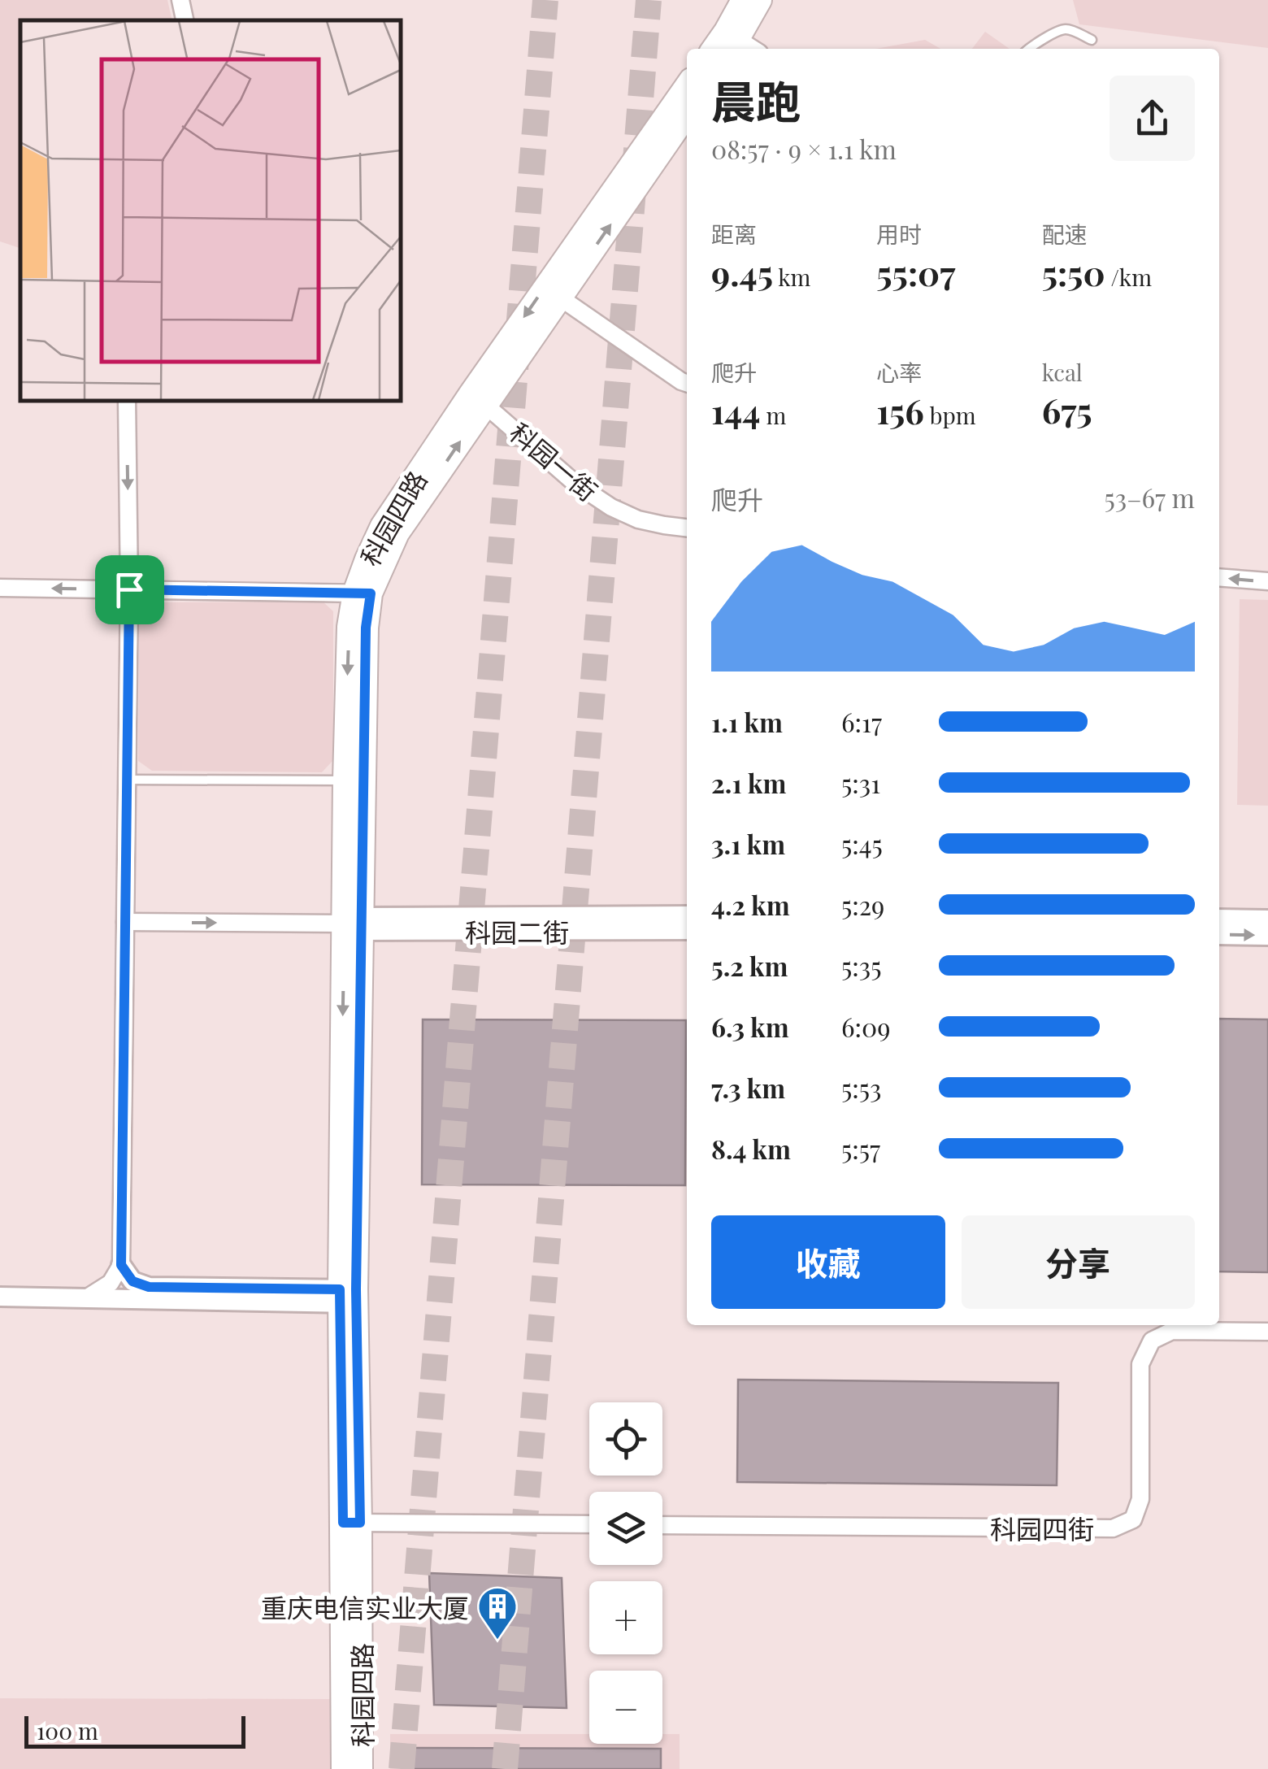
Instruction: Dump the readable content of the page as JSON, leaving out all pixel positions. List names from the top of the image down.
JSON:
{
  "streets": {
    "main road": ["科园四路"],
    "street": ["科园一街", "科园二街", "科园四街"]
  },
  "crossings": [
    ["科园一街", "科园四路"],
    ["科园四路", "科园二街"]
  ],
  "places": {
    "building": ["重庆电信实业大厦"]
  },
  "scale_bar": "100 m",
  "page": {
    "heading": ["晨跑", "08:57 · 9 × 1.1 km"],
    "stats": [
      ["距离", "9.45 km"],
      ["用时", "55:07"],
      ["配速", "5:50 /km"],
      ["爬升", "144 m"],
      ["心率", "156 bpm"],
      ["kcal", "675"]
    ],
    "chart": ["爬升", "53–67 m"],
    "list": [
      {
        "name": "1.1 km",
        "note": "6:17"
      },
      {
        "name": "2.1 km",
        "note": "5:31"
      },
      {
        "name": "3.1 km",
        "note": "5:45"
      },
      {
        "name": "4.2 km",
        "note": "5:29"
      },
      {
        "name": "5.2 km",
        "note": "5:35"
      },
      {
        "name": "6.3 km",
        "note": "6:09"
      },
      {
        "name": "7.3 km",
        "note": "5:53"
      },
      {
        "name": "8.4 km",
        "note": "5:57"
      }
    ],
    "buttons": ["收藏", "分享"],
    "map_buttons": ["+", "−"],
    "scale": "100 m"
  }
}
